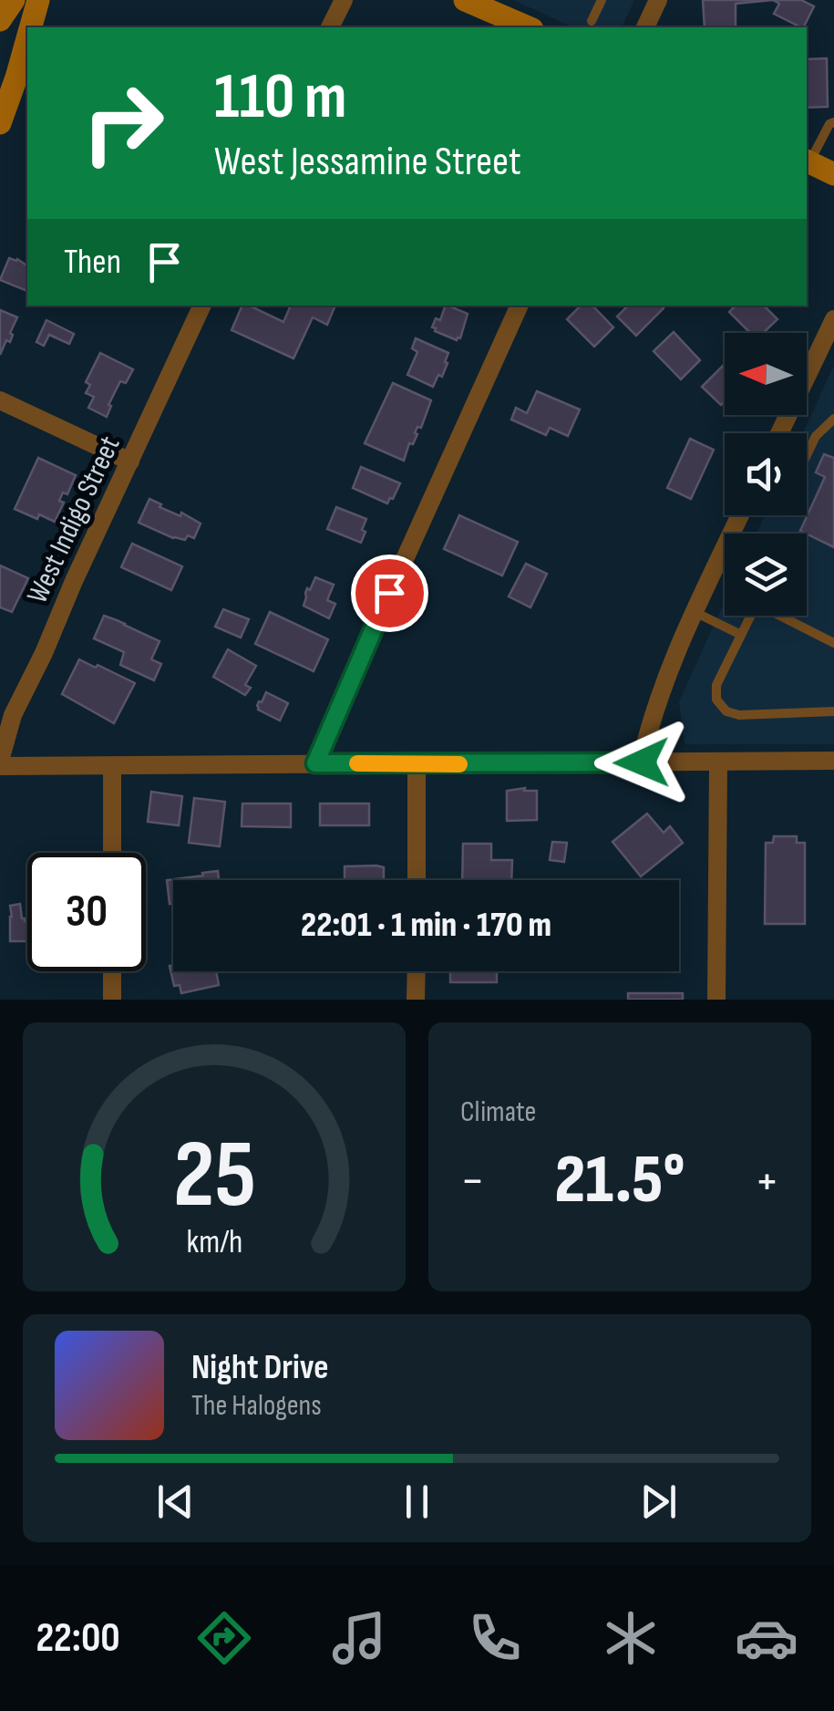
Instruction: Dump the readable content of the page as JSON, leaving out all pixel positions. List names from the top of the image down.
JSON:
{
  "streets": {
    "street": ["West Indigo Street"]
  },
  "north": "left",
  "page": {
    "turn": ["110 m", "West Jessamine Street"],
    "then": "Then",
    "limit": "30",
    "trip": "22:01 · 1 min · 170 m",
    "tile": "Climate",
    "heat": ["−", "21.5°", "+"],
    "song": ["Night Drive", "The Halogens"],
    "tabs": "22:00",
    "gauge": ["25", "km/h"]
  }
}
